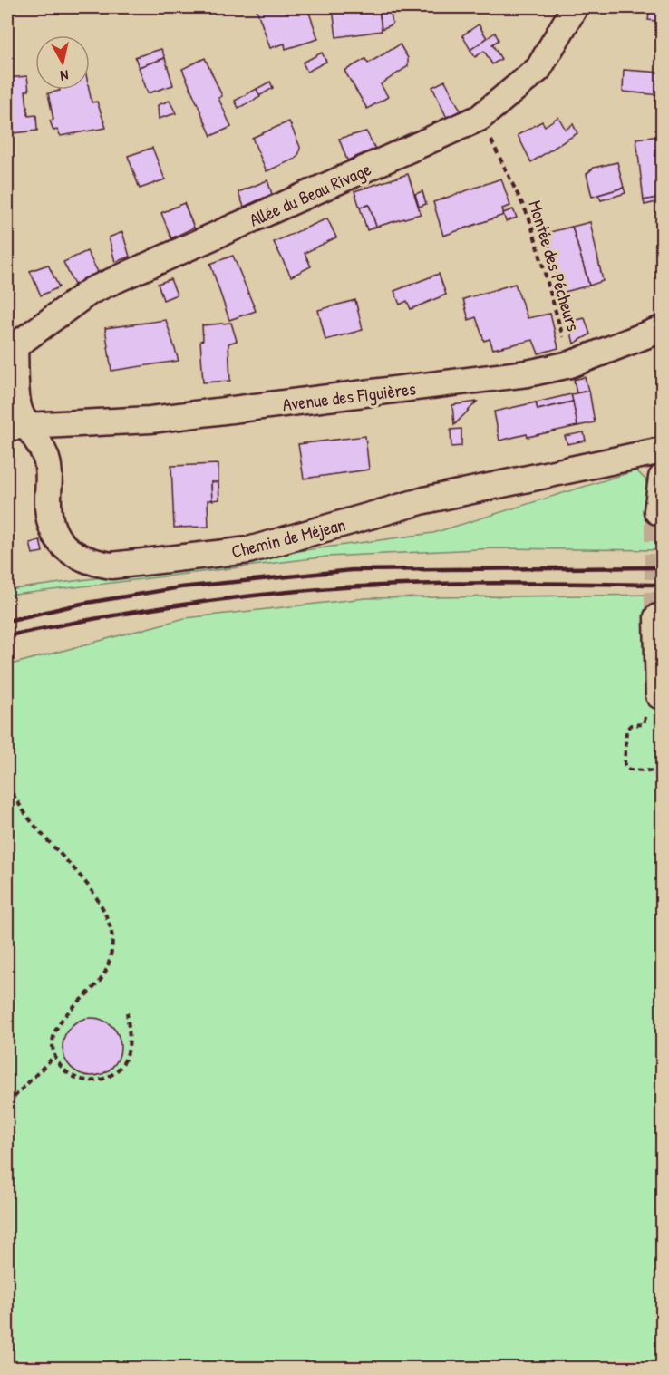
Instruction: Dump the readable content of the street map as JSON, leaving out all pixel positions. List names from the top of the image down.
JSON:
{
  "streets": {
    "street": ["Allée du Beau Rivage", "Avenue des Figuières", "Chemin de Méjean"],
    "path": ["Montée des Pécheurs"]
  },
  "crossings": [
    ["Allée du Beau Rivage", "Montée des Pécheurs"],
    ["Allée du Beau Rivage", "Avenue des Figuières"],
    ["Allée du Beau Rivage", "Chemin de Méjean"],
    ["Montée des Pécheurs", "Avenue des Figuières"],
    ["Avenue des Figuières", "Chemin de Méjean"]
  ],
  "north": "bottom"
}
